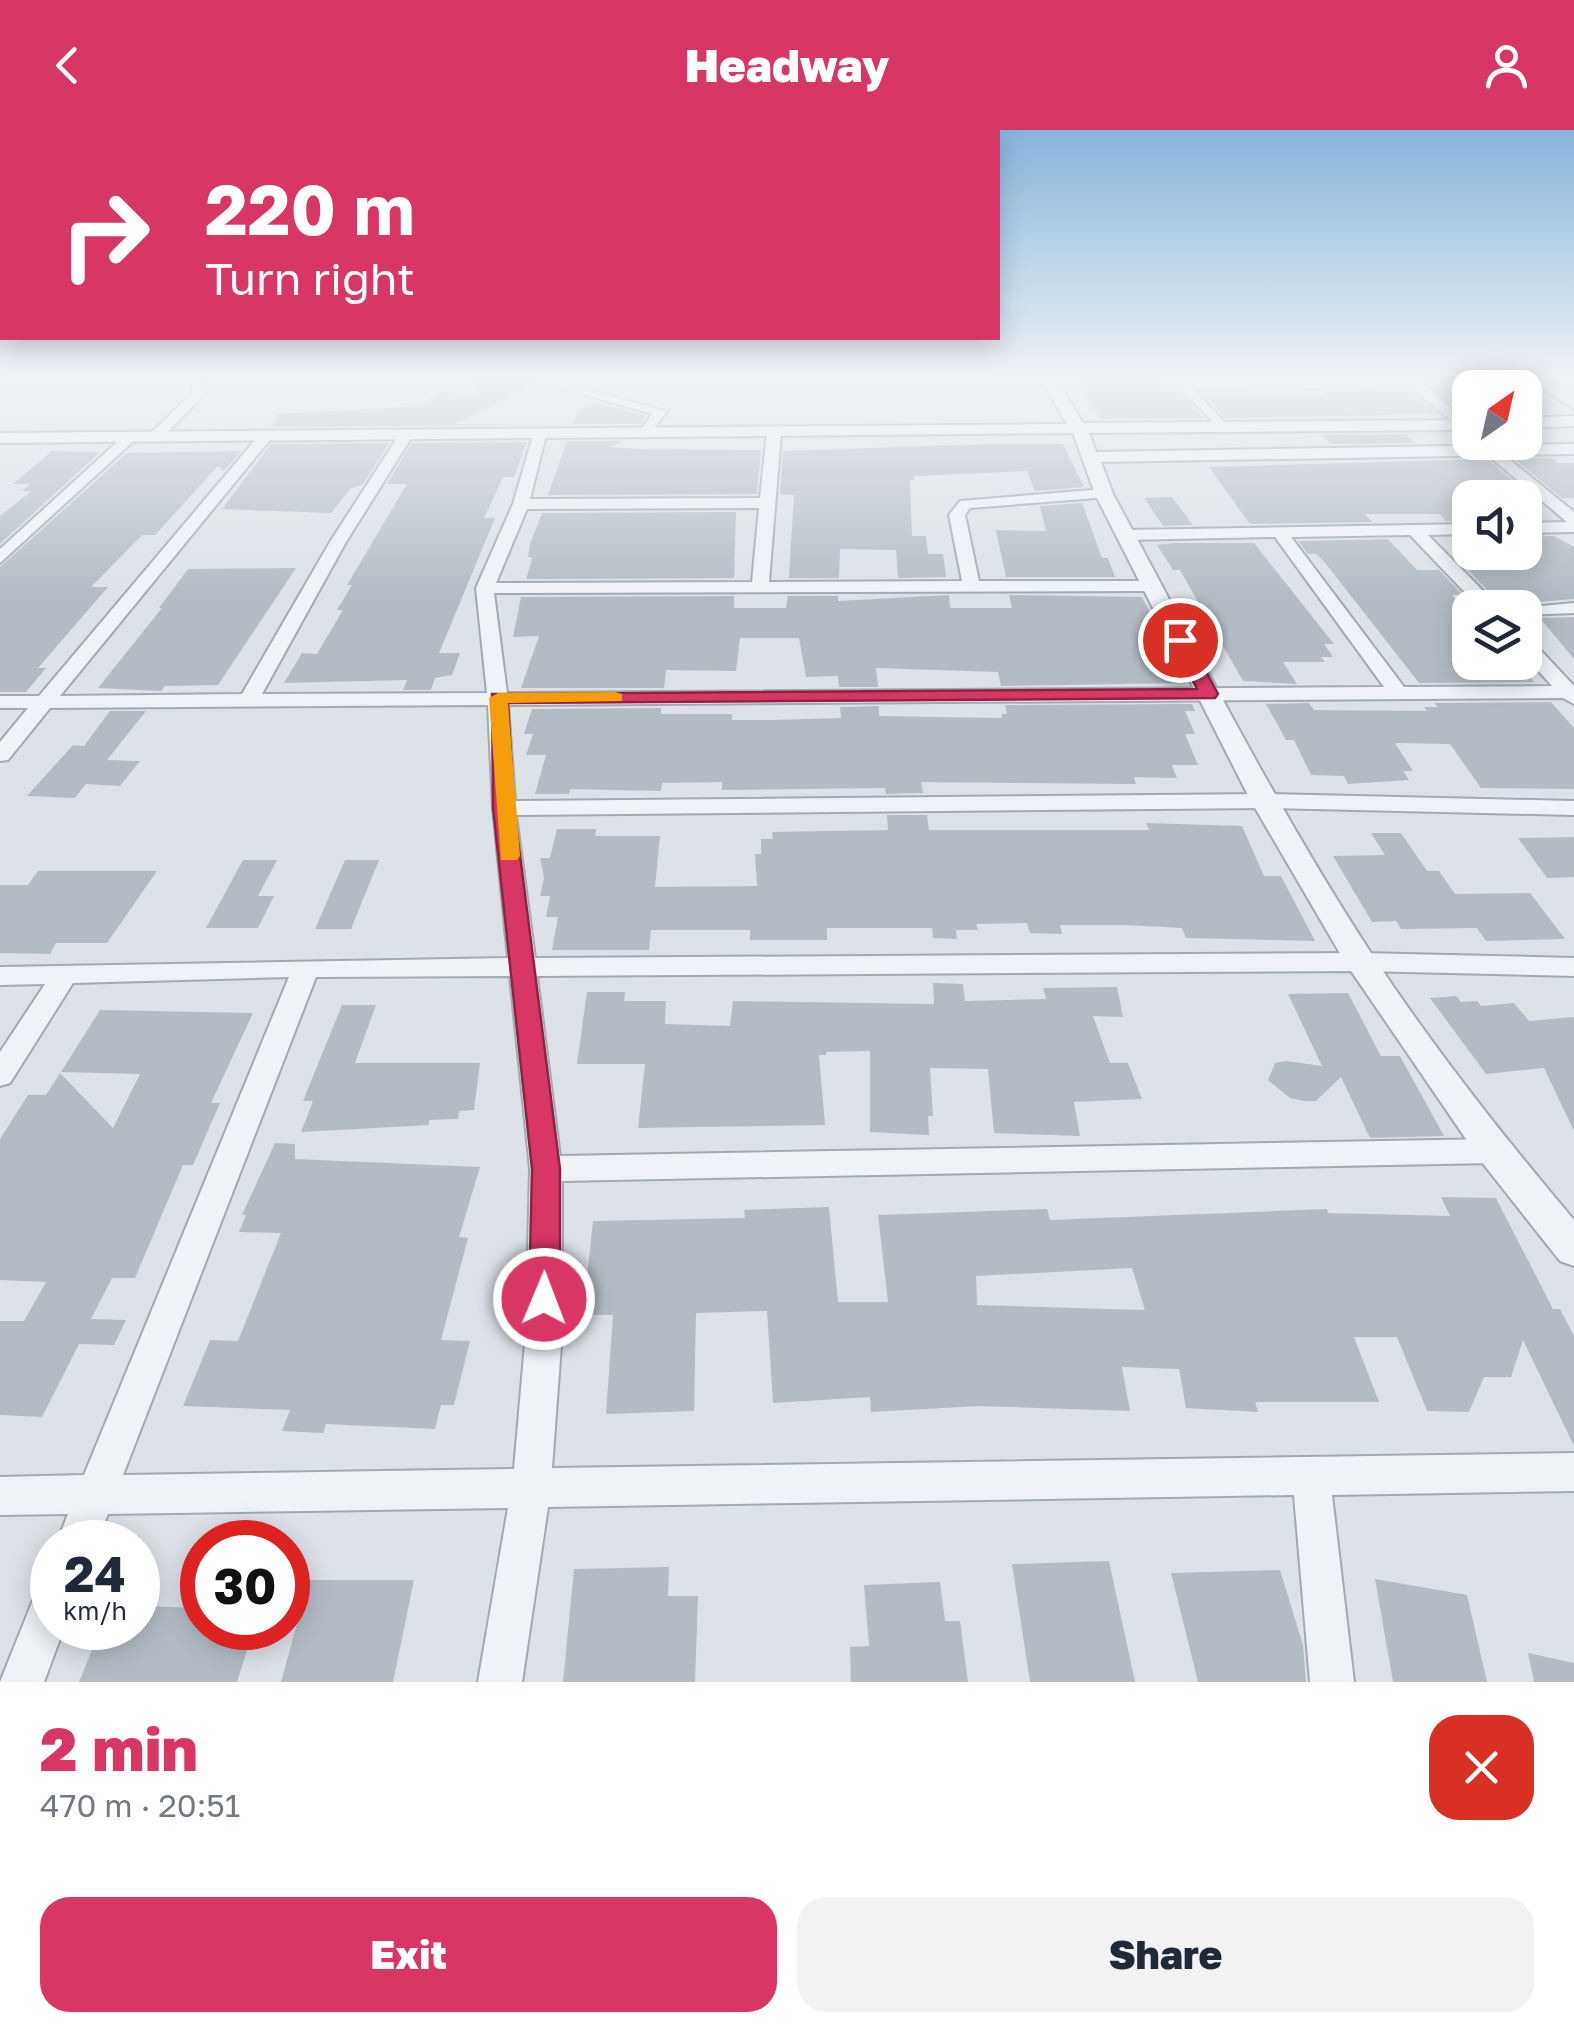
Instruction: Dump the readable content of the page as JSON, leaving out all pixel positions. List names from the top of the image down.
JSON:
{
  "north": "top right",
  "page": {
    "header": "Headway",
    "turn": ["220 m", "Turn right"],
    "speed": "24 km/h",
    "limit": "30",
    "heading": ["2 min", "470 m · 20:51"],
    "buttons": ["Exit", "Share"]
  }
}
